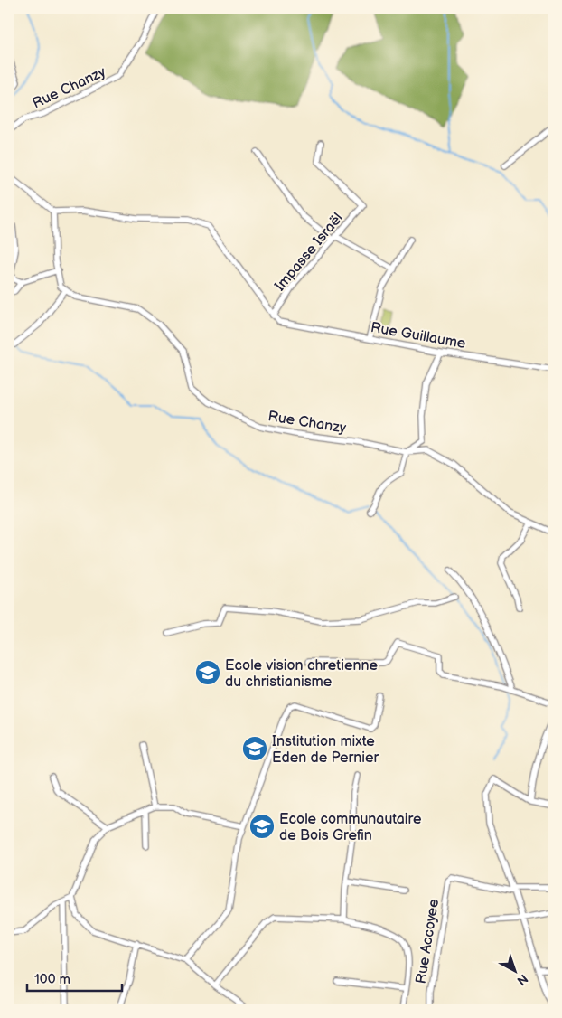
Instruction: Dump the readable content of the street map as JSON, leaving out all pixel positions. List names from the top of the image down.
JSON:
{
  "streets": {
    "street": [
      "Rue Chanzy",
      "Impasse Israël",
      "Rue Guillaume",
      "Rue Accoyee"
    ]
  },
  "crossings": [
    ["Impasse Israël", "Rue Guillaume"]
  ],
  "places": {
    "school or university": ["Ecole vision chretienne du christianisme", "Institution mixte Eden de Pernier", "Ecole communautaire de Bois Grefin"]
  },
  "scale_bar": "100 m",
  "north": "bottom right"
}
